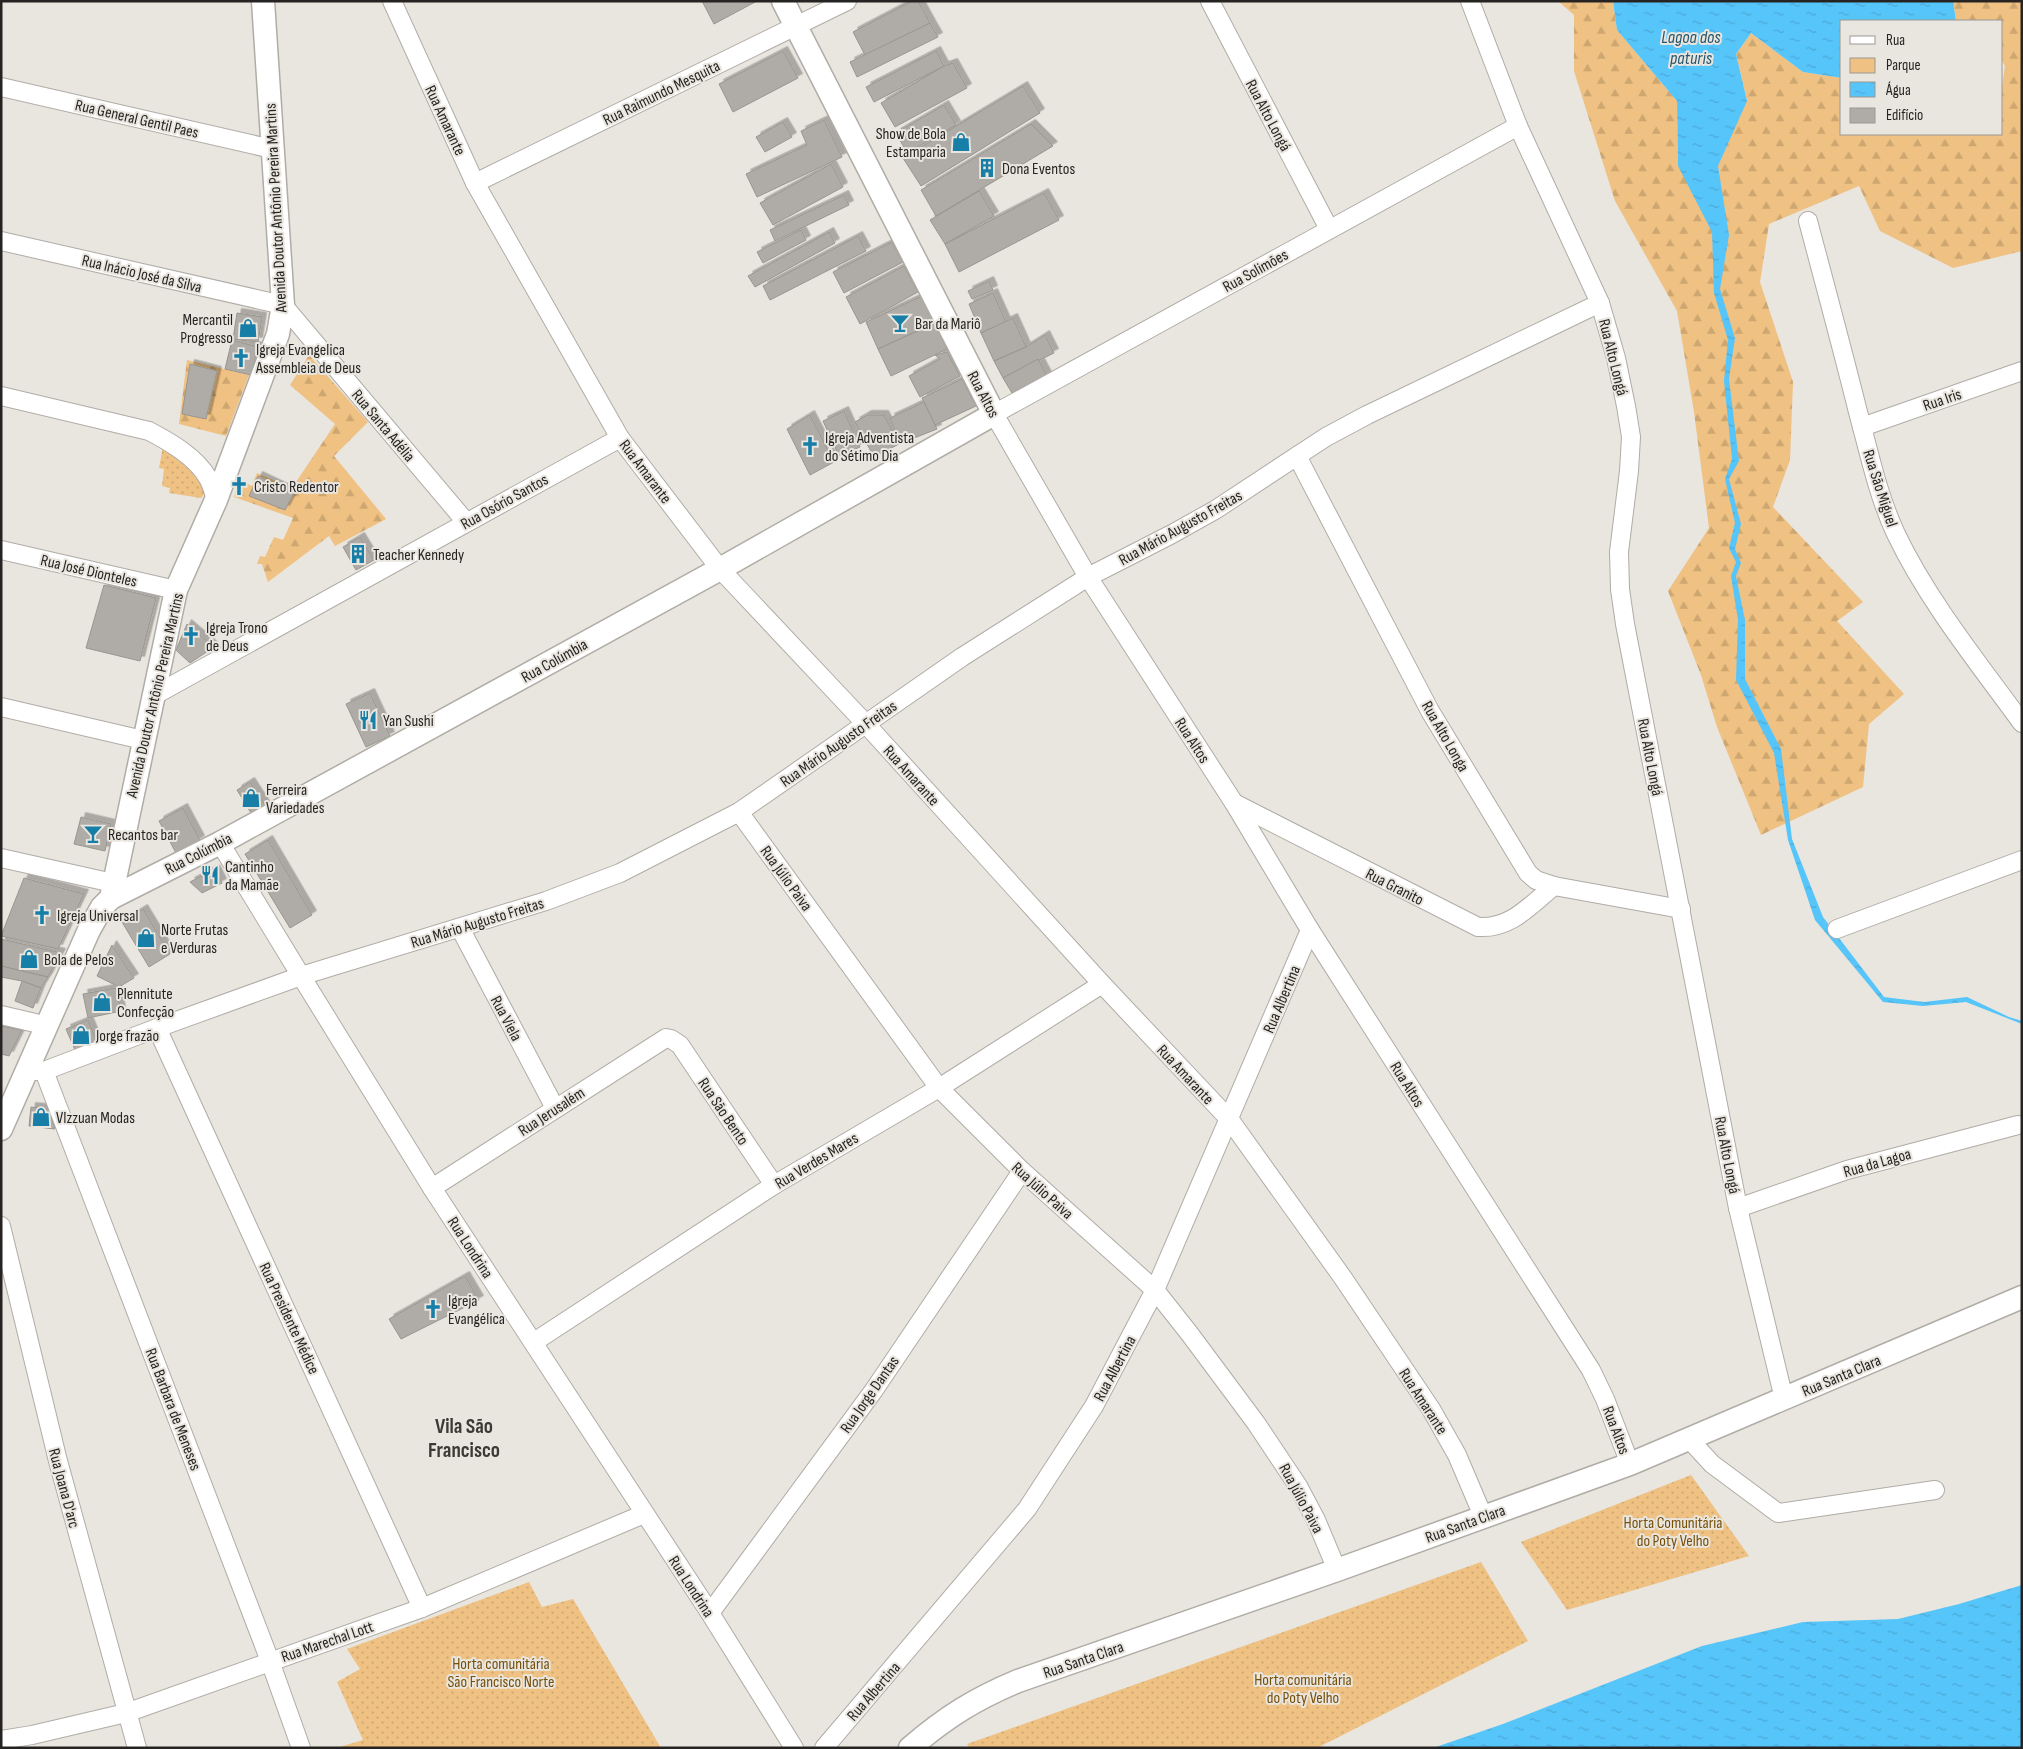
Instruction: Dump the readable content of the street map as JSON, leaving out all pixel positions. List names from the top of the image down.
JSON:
{
  "streets": {
    "street": [
      "Rua Raimundo Mesquita",
      "Rua Alto Longá",
      "Rua General Gentil Paes",
      "Rua Amarante",
      "Avenida Doutor Antônio Pereira Martins",
      "Rua Solimões",
      "Rua Inácio José da Silva",
      "Rua Altos",
      "Rua Iris",
      "Rua Santa Adélia",
      "Rua São Miguel",
      "Rua Osório Santos",
      "Rua Mário Augusto Freitas",
      "Rua José Dionteles",
      "Rua Colúmbia",
      "Rua Alto Longa",
      "Rua Júlio Paiva",
      "Rua Granito",
      "Rua Albertina",
      "Rua Viela",
      "Rua Jerusalém",
      "Rua São Bento",
      "Rua Verdes Mares",
      "Rua da Lagoa",
      "Rua Londrina",
      "Rua Presidente Médice",
      "Rua Santa Clara",
      "Rua Jorge Dantas",
      "Rua Barbara de Meneses",
      "Rua Joana D'arc",
      "Rua Marechal Lott"
    ]
  },
  "crossings": [
    ["Rua Raimundo Mesquita", "Rua Amarante"],
    ["Rua Raimundo Mesquita", "Rua Altos"],
    ["Rua Alto Longá", "Rua Solimões"],
    ["Rua Alto Longá", "Rua Mário Augusto Freitas"],
    ["Rua Alto Longá", "Rua Alto Longa"],
    ["Rua Alto Longá", "Rua da Lagoa"],
    ["Rua Alto Longá", "Rua Santa Clara"],
    ["Rua General Gentil Paes", "Avenida Doutor Antônio Pereira Martins"],
    ["Rua Amarante", "Rua Osório Santos"],
    ["Rua Amarante", "Rua Mário Augusto Freitas"],
    ["Rua Amarante", "Rua Colúmbia"],
    ["Rua Amarante", "Rua Albertina"],
    ["Rua Amarante", "Rua Verdes Mares"],
    ["Rua Amarante", "Rua Santa Clara"],
    ["Avenida Doutor Antônio Pereira Martins", "Rua Inácio José da Silva"],
    ["Avenida Doutor Antônio Pereira Martins", "Rua Santa Adélia"],
    ["Avenida Doutor Antônio Pereira Martins", "Rua Osório Santos"],
    ["Avenida Doutor Antônio Pereira Martins", "Rua José Dionteles"],
    ["Avenida Doutor Antônio Pereira Martins", "Rua Colúmbia"],
    ["Rua Solimões", "Rua Altos"],
    ["Rua Solimões", "Rua Colúmbia"],
    ["Rua Inácio José da Silva", "Rua Santa Adélia"],
    ["Rua Altos", "Rua Mário Augusto Freitas"],
    ["Rua Altos", "Rua Colúmbia"],
    ["Rua Altos", "Rua Granito"],
    ["Rua Altos", "Rua Albertina"],
    ["Rua Altos", "Rua Santa Clara"],
    ["Rua Iris", "Rua São Miguel"],
    ["Rua Santa Adélia", "Rua Osório Santos"],
    ["Rua Mário Augusto Freitas", "Rua Alto Longa"],
    ["Rua Mário Augusto Freitas", "Rua Júlio Paiva"],
    ["Rua Mário Augusto Freitas", "Rua Viela"],
    ["Rua Mário Augusto Freitas", "Rua Londrina"],
    ["Rua Mário Augusto Freitas", "Rua Presidente Médice"],
    ["Rua Mário Augusto Freitas", "Rua Barbara de Meneses"],
    ["Rua Colúmbia", "Rua Londrina"],
    ["Rua Alto Longa", "Rua Granito"],
    ["Rua Júlio Paiva", "Rua Albertina"],
    ["Rua Júlio Paiva", "Rua Verdes Mares"],
    ["Rua Júlio Paiva", "Rua Santa Clara"],
    ["Rua Júlio Paiva", "Rua Jorge Dantas"],
    ["Rua Viela", "Rua Jerusalém"],
    ["Rua Jerusalém", "Rua São Bento"],
    ["Rua Jerusalém", "Rua Londrina"],
    ["Rua São Bento", "Rua Verdes Mares"],
    ["Rua Verdes Mares", "Rua Londrina"],
    ["Rua Londrina", "Rua Jorge Dantas"],
    ["Rua Londrina", "Rua Marechal Lott"],
    ["Rua Presidente Médice", "Rua Marechal Lott"],
    ["Rua Barbara de Meneses", "Rua Marechal Lott"],
    ["Rua Joana D'arc", "Rua Marechal Lott"]
  ],
  "districts": ["Vila São Francisco"],
  "water": ["Lagoa dos paturis"],
  "parks": ["Horta Comunitária do Poty Velho", "Horta comunitária São Francisco Norte", "Horta comunitária do Poty Velho"],
  "places": {
    "shop": [
      "Show de Bola Estamparia",
      "Mercantil Progresso",
      "Ferreira Variedades",
      "Norte Frutas e Verduras",
      "Bola de Pelos",
      "Plennitute Confecção",
      "Jorge frazão",
      "VIzzuan Modas"
    ],
    "building": ["Dona Eventos", "Teacher Kennedy"],
    "bar": ["Bar da Mariô", "Recantos bar"],
    "church": [
      "Igreja Evangelica Assembleia de Deus",
      "Igreja Adventista do Sétimo Dia",
      "Cristo Redentor",
      "Igreja Trono de Deus",
      "Igreja Universal",
      "Igreja Evangélica"
    ],
    "restaurant": ["Yan Sushi", "Cantinho da Mamãe"]
  },
  "legend": [
    "Rua",
    "Parque",
    "Água",
    "Edifício"
  ]
}
